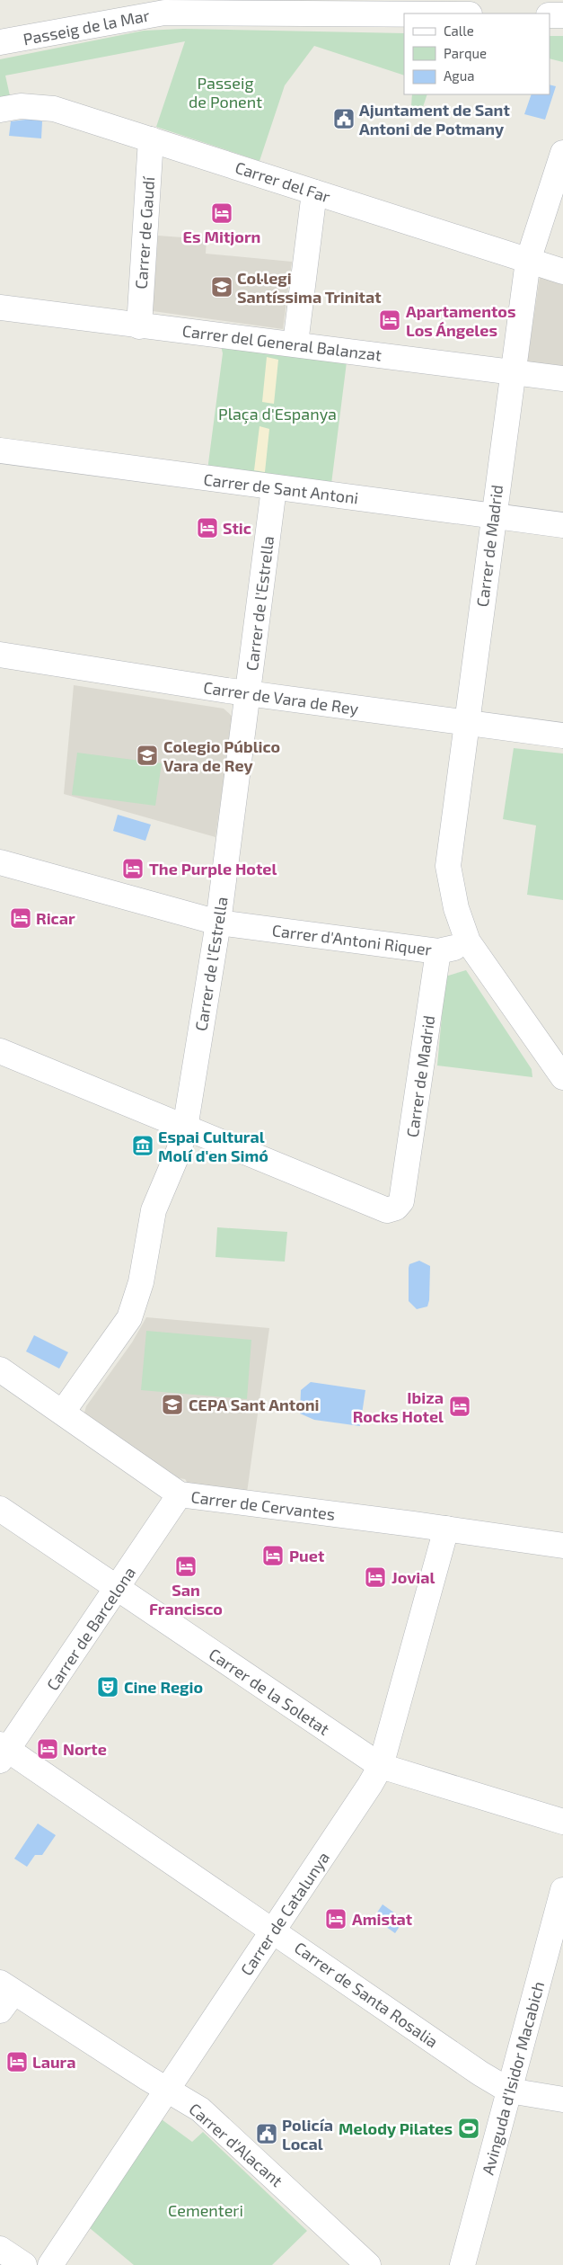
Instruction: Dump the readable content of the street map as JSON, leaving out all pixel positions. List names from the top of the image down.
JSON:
{
  "streets": {
    "street": [
      "Passeig de la Mar",
      "Carrer del Far",
      "Carrer de Gaudí",
      "Carrer del General Balanzat",
      "Carrer de Sant Antoni",
      "Carrer de Madrid",
      "Carrer de l'Estrella",
      "Carrer de Vara de Rey",
      "Carrer d'Antoni Riquer",
      "Carrer de Cervantes",
      "Carrer de Barcelona",
      "Carrer de la Soletat",
      "Carrer de Catalunya",
      "Carrer de Santa Rosalia",
      "Avinguda d'Isidor Macabich",
      "Carrer d'Alacant"
    ]
  },
  "crossings": [
    ["Carrer del Far", "Carrer de Gaudí"],
    ["Carrer del Far", "Carrer de Madrid"],
    ["Carrer de Gaudí", "Carrer del General Balanzat"],
    ["Carrer del General Balanzat", "Carrer de Madrid"],
    ["Carrer de Sant Antoni", "Carrer de Madrid"],
    ["Carrer de Sant Antoni", "Carrer de l'Estrella"],
    ["Carrer de Madrid", "Carrer de l'Estrella"],
    ["Carrer de Madrid", "Carrer de Vara de Rey"],
    ["Carrer de Madrid", "Carrer d'Antoni Riquer"],
    ["Carrer de l'Estrella", "Carrer de Vara de Rey"],
    ["Carrer de l'Estrella", "Carrer d'Antoni Riquer"],
    ["Carrer de l'Estrella", "Carrer de Cervantes"],
    ["Carrer de Cervantes", "Carrer de Barcelona"],
    ["Carrer de Cervantes", "Carrer de Catalunya"],
    ["Carrer de Barcelona", "Carrer de la Soletat"],
    ["Carrer de Barcelona", "Carrer de Santa Rosalia"],
    ["Carrer de la Soletat", "Carrer de Catalunya"],
    ["Carrer de Catalunya", "Carrer de Santa Rosalia"],
    ["Carrer de Catalunya", "Carrer d'Alacant"],
    ["Carrer de Santa Rosalia", "Avinguda d'Isidor Macabich"]
  ],
  "parks": ["Passeig de Ponent", "Plaça d'Espanya", "Cementeri"],
  "places": {
    "public building": ["Ajuntament de Sant Antoni de Potmany", "Policía Local"],
    "hotel": [
      "Es Mitjorn",
      "Apartamentos Los Ángeles",
      "Stic",
      "The Purple Hotel",
      "Ricar",
      "Ibiza Rocks Hotel",
      "Puet",
      "San Francisco",
      "Jovial",
      "Norte",
      "Amistat",
      "Laura"
    ],
    "school or university": ["Col·legi Santíssima Trinitat", "Colegio Público Vara de Rey", "CEPA Sant Antoni"],
    "museum": ["Espai Cultural Molí d'en Simó"],
    "theatre": ["Cine Regio"],
    "sports": ["Melody Pilates"]
  },
  "legend": ["Calle", "Parque", "Agua"]
}
